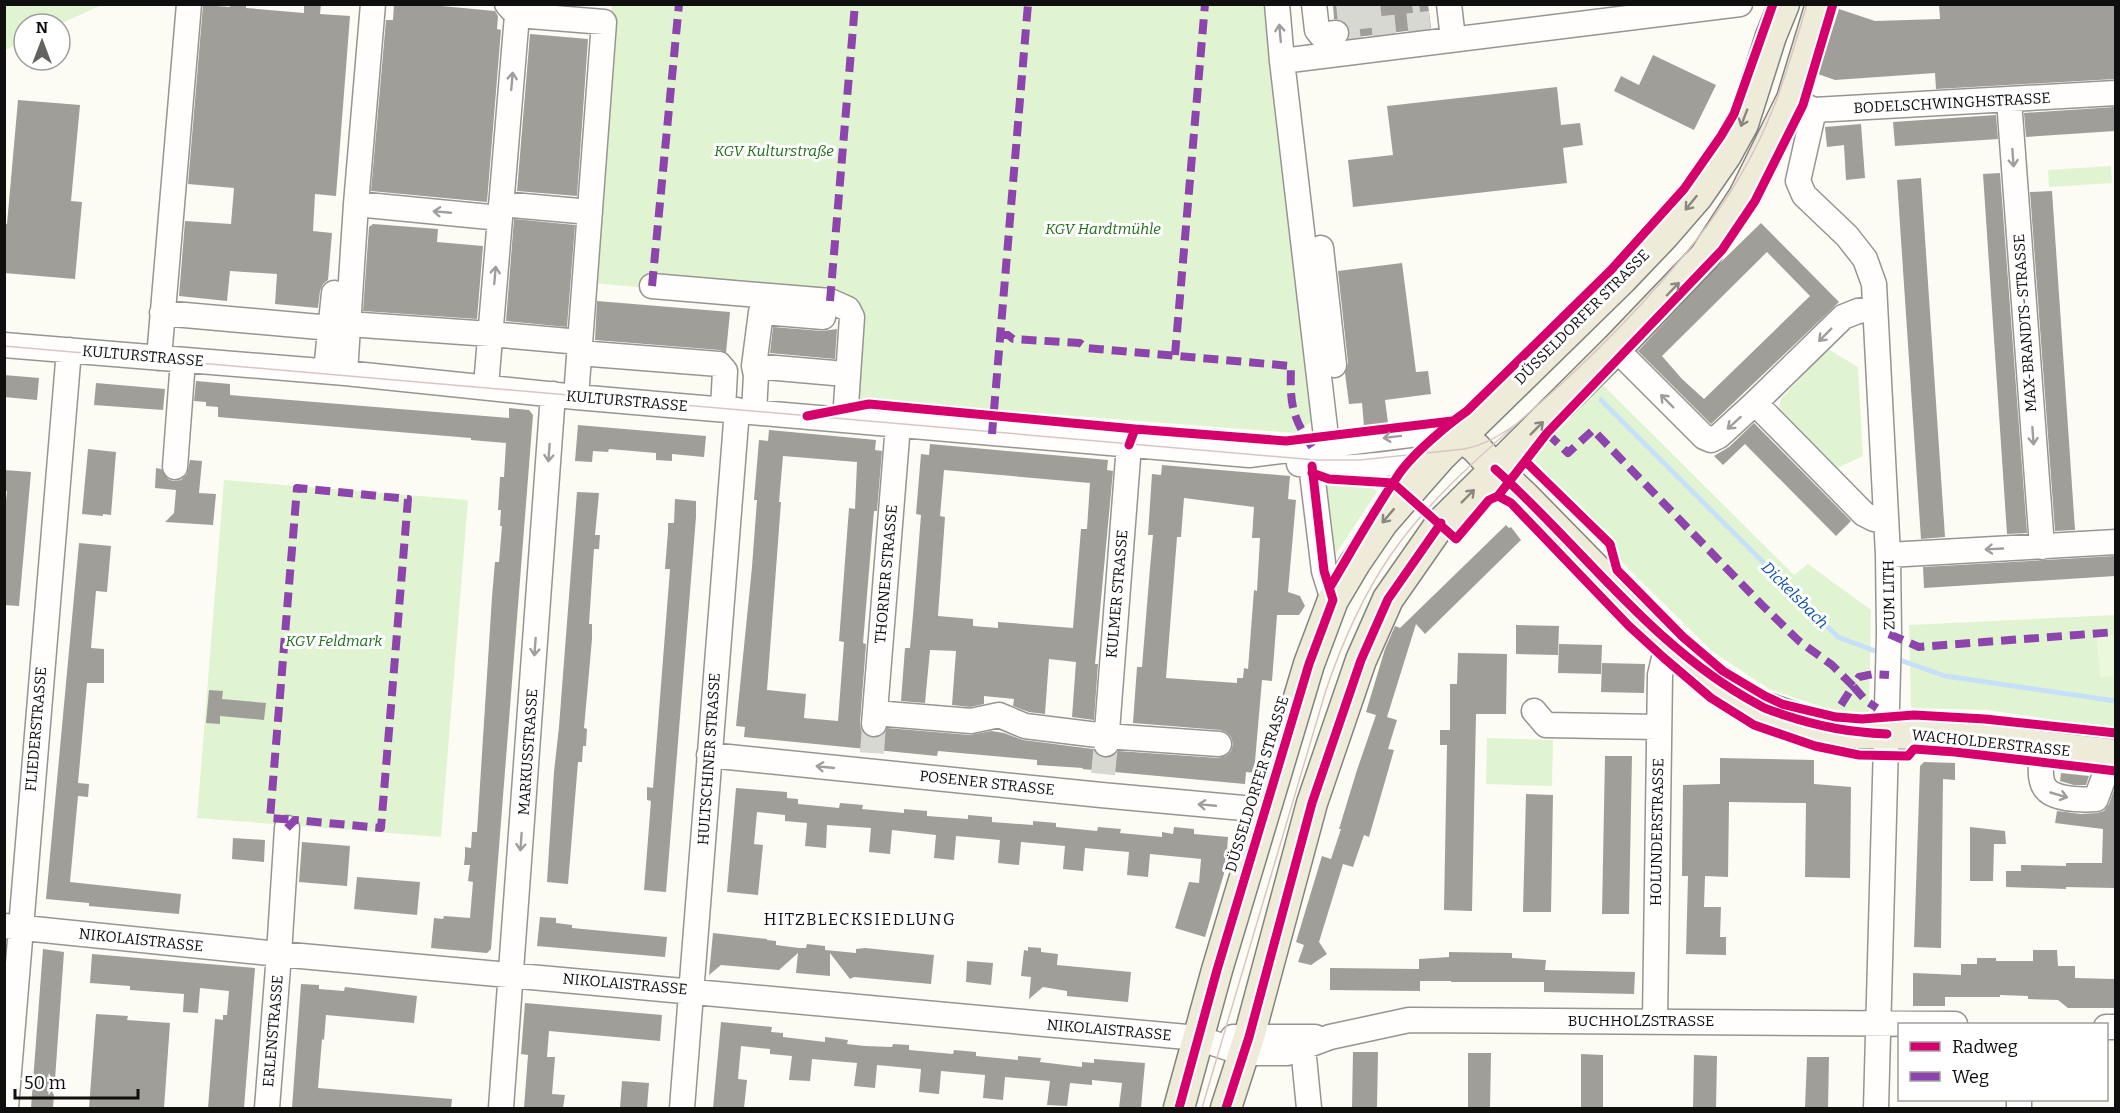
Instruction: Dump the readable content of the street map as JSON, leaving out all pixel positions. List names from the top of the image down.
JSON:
{
  "streets": {
    "main road": ["DÜSSELDORFER STRASSE", "WACHOLDERSTRASSE"],
    "street": [
      "BODELSCHWINGHSTRASSE",
      "MAX-BRANDTS-STRASSE",
      "KULTURSTRASSE",
      "THORNER STRASSE",
      "KULMER STRASSE",
      "ZUM LITH",
      "FLIEDERSTRASSE",
      "MARKUSSTRASSE",
      "HULTSCHINER STRASSE",
      "POSENER STRASSE",
      "HOLUNDERSTRASSE",
      "NIKOLAISTRASSE",
      "BUCHHOLZSTRASSE",
      "ERLENSTRASSE"
    ]
  },
  "crossings": [
    ["BODELSCHWINGHSTRASSE", "MAX-BRANDTS-STRASSE"],
    ["BODELSCHWINGHSTRASSE", "ZUM LITH"],
    ["DÜSSELDORFER STRASSE", "KULTURSTRASSE"],
    ["DÜSSELDORFER STRASSE", "WACHOLDERSTRASSE"],
    ["DÜSSELDORFER STRASSE", "POSENER STRASSE"],
    ["DÜSSELDORFER STRASSE", "NIKOLAISTRASSE"],
    ["KULTURSTRASSE", "THORNER STRASSE"],
    ["KULTURSTRASSE", "KULMER STRASSE"],
    ["KULTURSTRASSE", "FLIEDERSTRASSE"],
    ["KULTURSTRASSE", "WACHOLDERSTRASSE"],
    ["KULTURSTRASSE", "MARKUSSTRASSE"],
    ["KULTURSTRASSE", "HULTSCHINER STRASSE"],
    ["THORNER STRASSE", "KULMER STRASSE"],
    ["ZUM LITH", "WACHOLDERSTRASSE"],
    ["ZUM LITH", "BUCHHOLZSTRASSE"],
    ["FLIEDERSTRASSE", "NIKOLAISTRASSE"],
    ["WACHOLDERSTRASSE", "HOLUNDERSTRASSE"],
    ["MARKUSSTRASSE", "NIKOLAISTRASSE"],
    ["HULTSCHINER STRASSE", "POSENER STRASSE"],
    ["HULTSCHINER STRASSE", "NIKOLAISTRASSE"],
    ["HOLUNDERSTRASSE", "BUCHHOLZSTRASSE"],
    ["NIKOLAISTRASSE", "BUCHHOLZSTRASSE"],
    ["NIKOLAISTRASSE", "ERLENSTRASSE"]
  ],
  "one_way": ["MAX-BRANDTS-STRASSE", "MARKUSSTRASSE", "POSENER STRASSE"],
  "districts": ["HITZBLECKSIEDLUNG"],
  "water": ["Dickelsbach"],
  "parks": ["KGV Kulturstraße", "KGV Hardtmühle", "KGV Feldmark"],
  "legend": ["Radweg", "Weg"],
  "scale_bar": "50 m",
  "north": "top"
}
